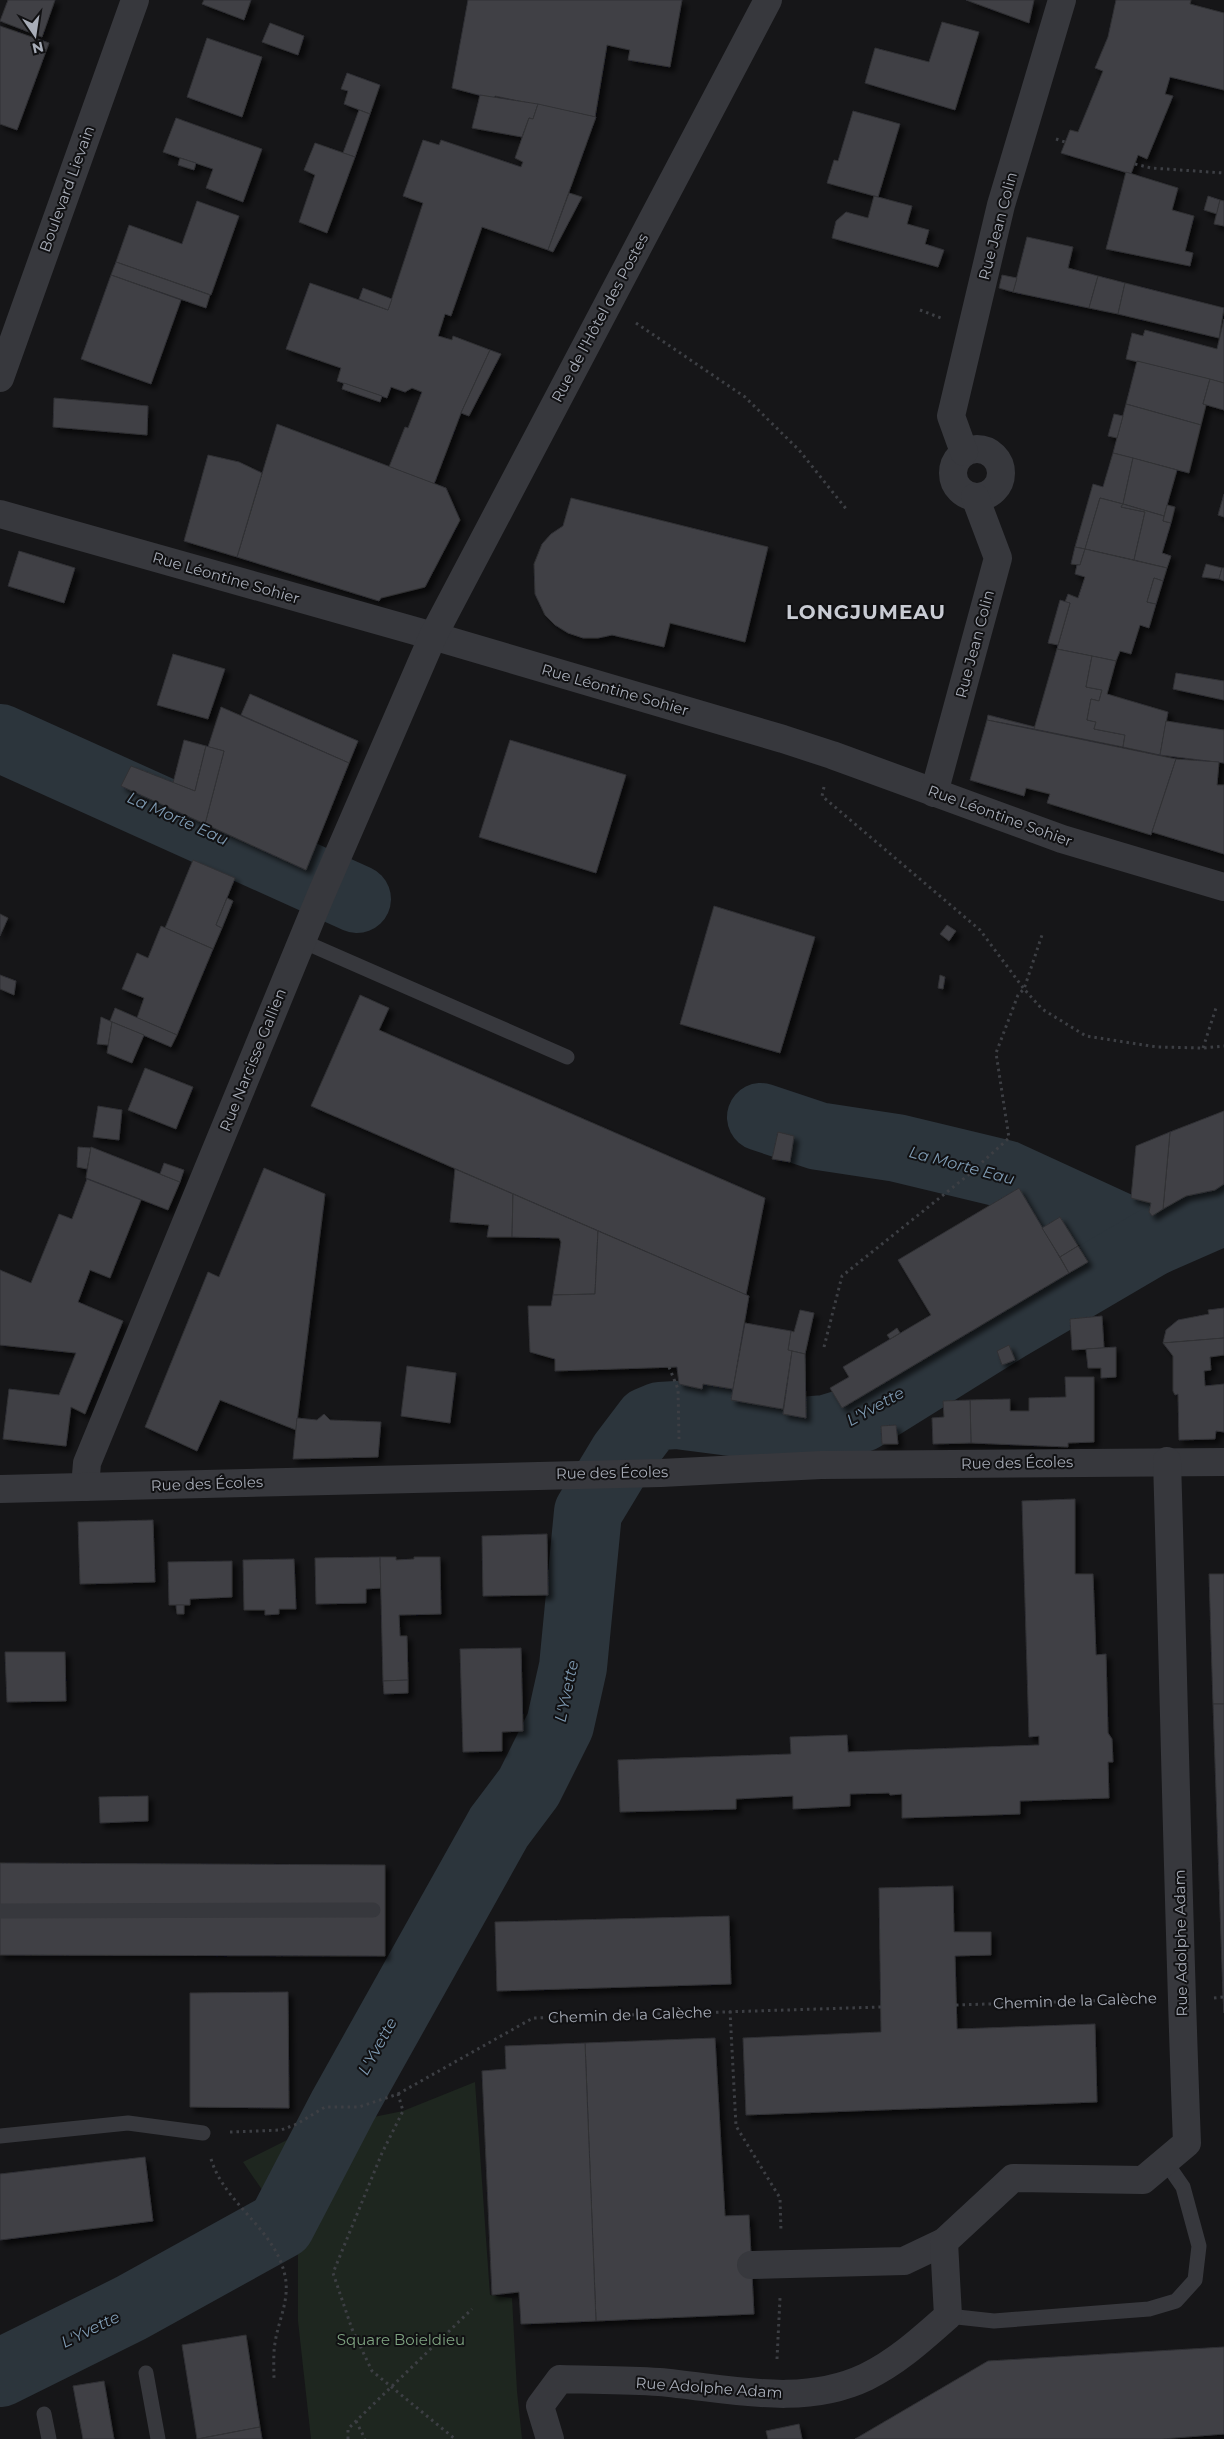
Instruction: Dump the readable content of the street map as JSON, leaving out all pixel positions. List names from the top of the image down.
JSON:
{
  "streets": {
    "street": [
      "Boulevard Lievain",
      "Rue Jean Colin",
      "Rue de l'Hôtel des Postes",
      "Rue Léontine Sohier",
      "Rue Narcisse Gallien",
      "Rue des Écoles",
      "Rue Adolphe Adam"
    ],
    "path": ["Chemin de la Calèche"]
  },
  "crossings": [
    ["Rue Jean Colin", "Rue Léontine Sohier"],
    ["Rue de l'Hôtel des Postes", "Rue Léontine Sohier"],
    ["Rue de l'Hôtel des Postes", "Rue Narcisse Gallien"],
    ["Rue Léontine Sohier", "Rue Narcisse Gallien"],
    ["Rue Narcisse Gallien", "Rue des Écoles"],
    ["Rue des Écoles", "Rue Adolphe Adam"],
    ["Rue Adolphe Adam", "Chemin de la Calèche"]
  ],
  "districts": ["LONGJUMEAU"],
  "water": ["La Morte Eau", "L'Yvette"],
  "parks": ["Square Boieldieu"],
  "north": "bottom"
}
